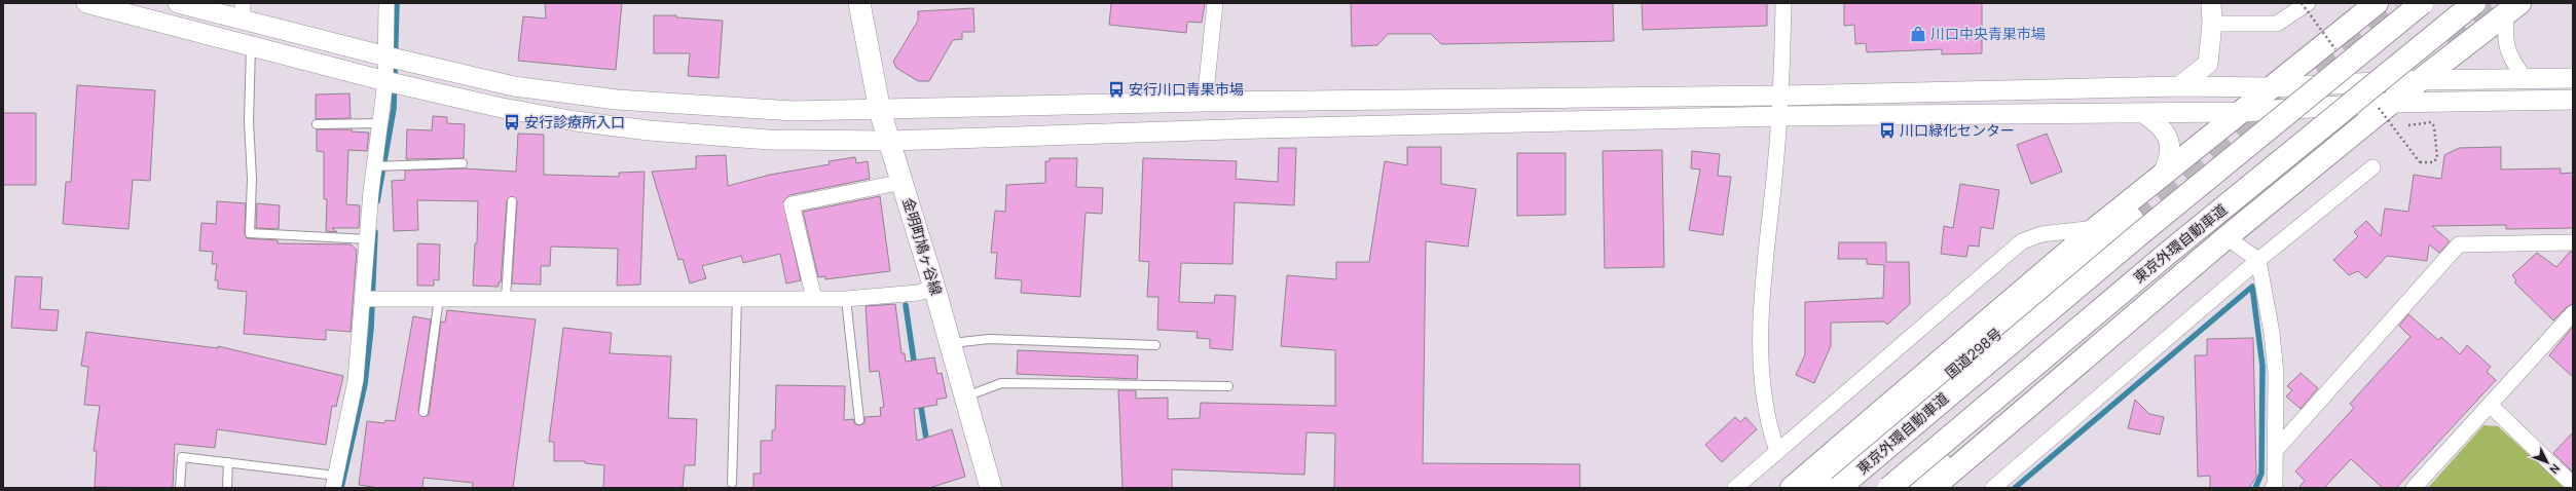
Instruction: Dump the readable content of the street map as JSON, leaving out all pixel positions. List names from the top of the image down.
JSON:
{
  "streets": {
    "highway": ["東京外環自動車道", "国道298号"],
    "main road": ["金明町鳩ヶ谷線"]
  },
  "places": {
    "shop": ["川口中央青果市場"],
    "bus stop": ["安行川口青果市場", "安行診療所入口", "川口緑化センター"]
  },
  "north": "bottom right"
}
